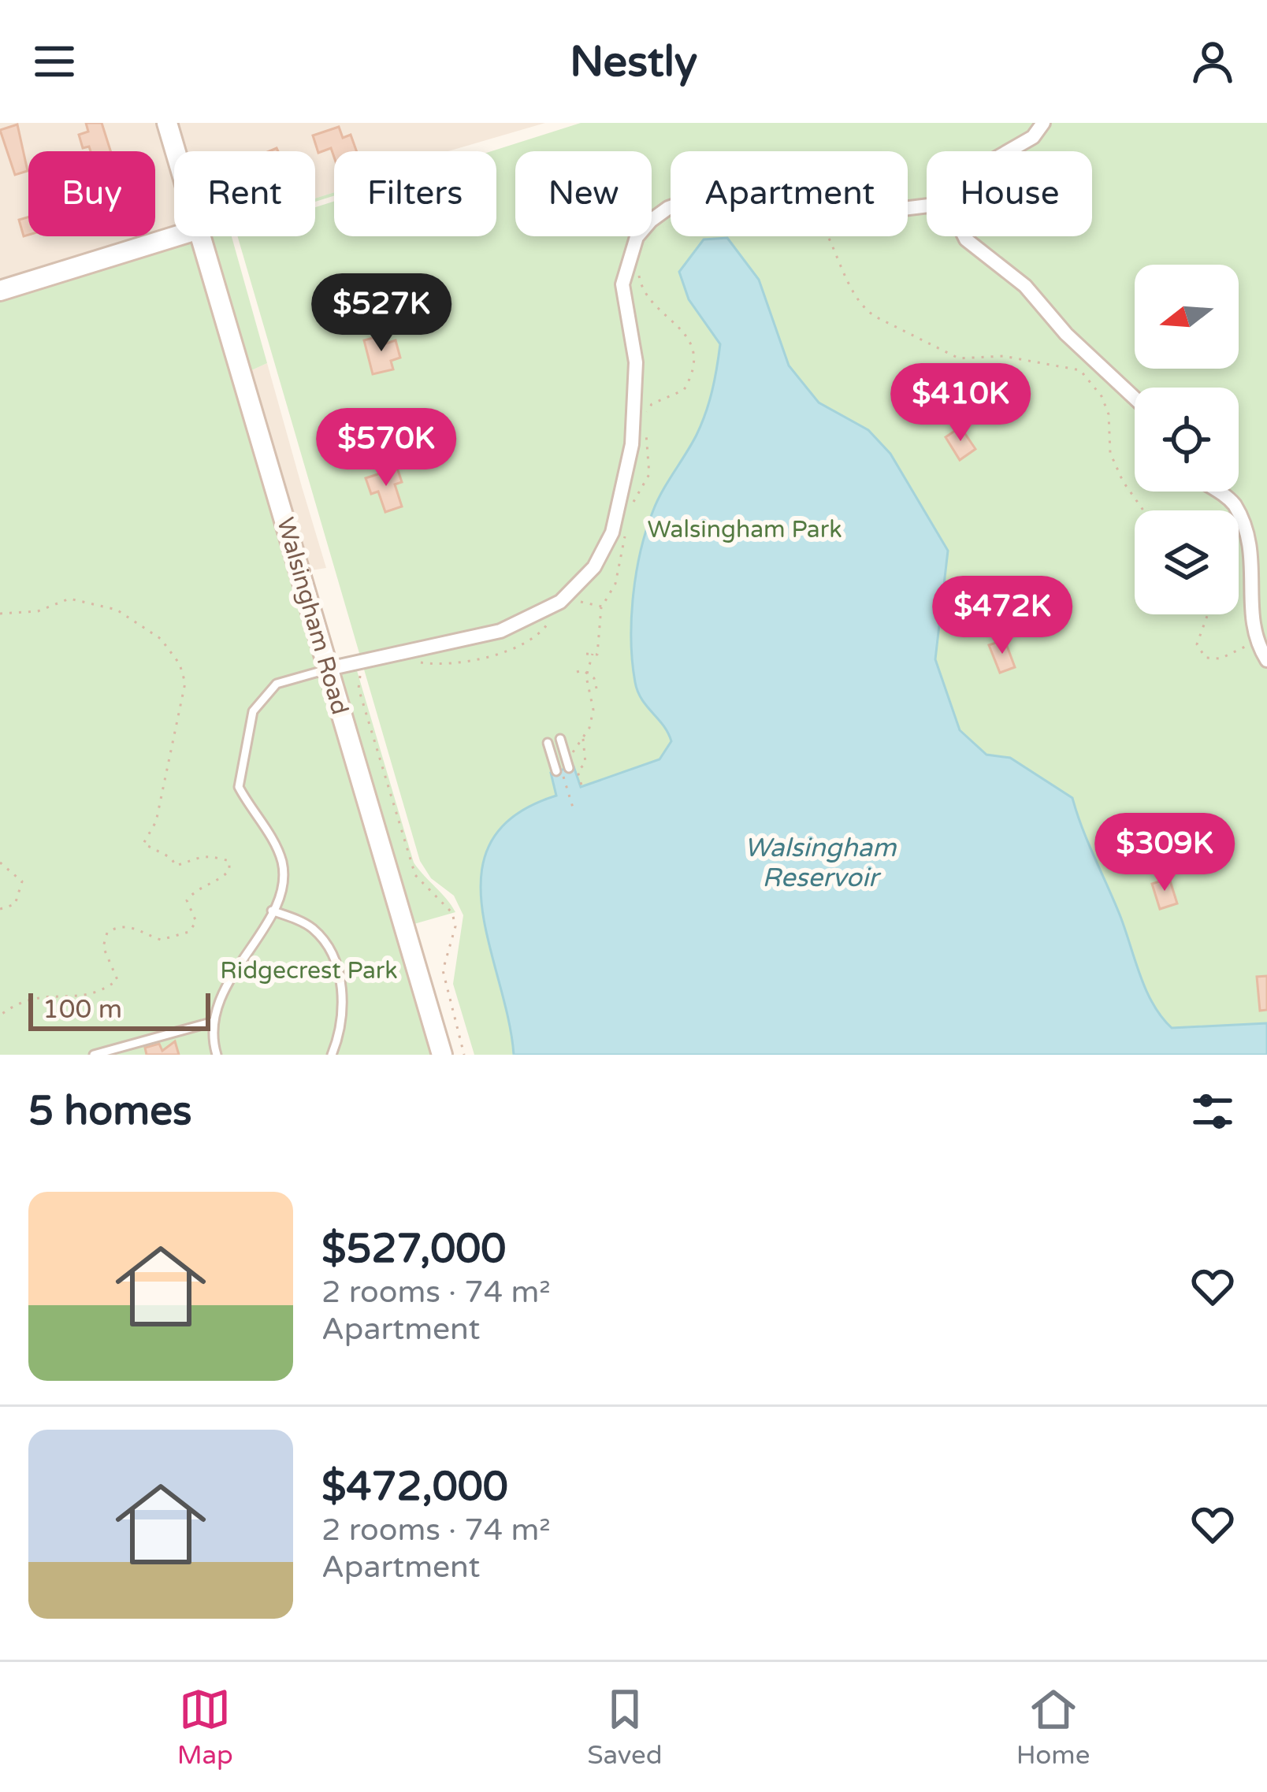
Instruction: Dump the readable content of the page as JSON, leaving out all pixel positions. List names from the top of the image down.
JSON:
{
  "streets": {
    "street": ["Walsingham Road"]
  },
  "water": ["Walsingham Reservoir"],
  "parks": ["Walsingham Park", "Ridgecrest Park"],
  "scale_bar": "100 m",
  "north": "left",
  "page": {
    "header": "Nestly",
    "chip": [
      "Buy",
      "Rent",
      "Filters",
      "New",
      "Apartment",
      "House"
    ],
    "price": [
      "$527K",
      "$410K",
      "$570K",
      "$472K",
      "$309K"
    ],
    "scale": "100 m",
    "heading": "5 homes",
    "list": [
      {
        "name": "$527,000",
        "note": "2 rooms · 74 m² · Apartment"
      },
      {
        "name": "$472,000",
        "note": "2 rooms · 74 m² · Apartment"
      }
    ],
    "tabs": ["Map", "Saved", "Home"]
  }
}
